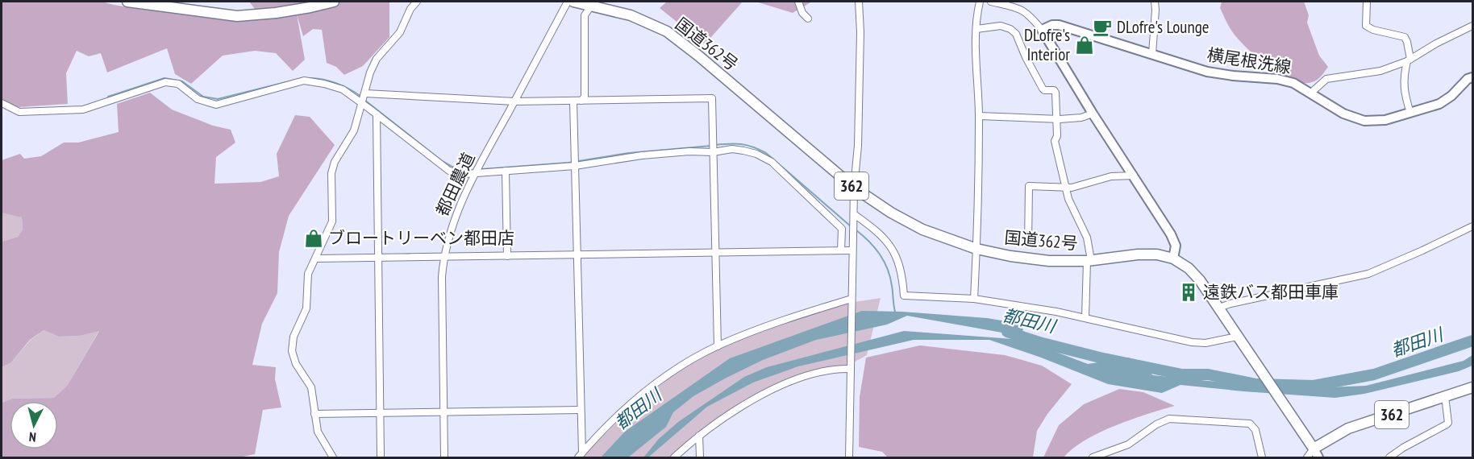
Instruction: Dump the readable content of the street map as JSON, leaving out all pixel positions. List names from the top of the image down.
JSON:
{
  "streets": {
    "highway": ["国道362号", "362"],
    "main road": ["横尾根洗線"],
    "street": ["都田農道"]
  },
  "crossings": [
    ["国道362号", "362"]
  ],
  "water": ["都田川"],
  "places": {
    "cafe": ["DLofre's Lounge"],
    "shop": ["DLofre's Interior", "ブロートリーベン都田店"],
    "building": ["遠鉄バス都田車庫"]
  },
  "north": "bottom"
}
